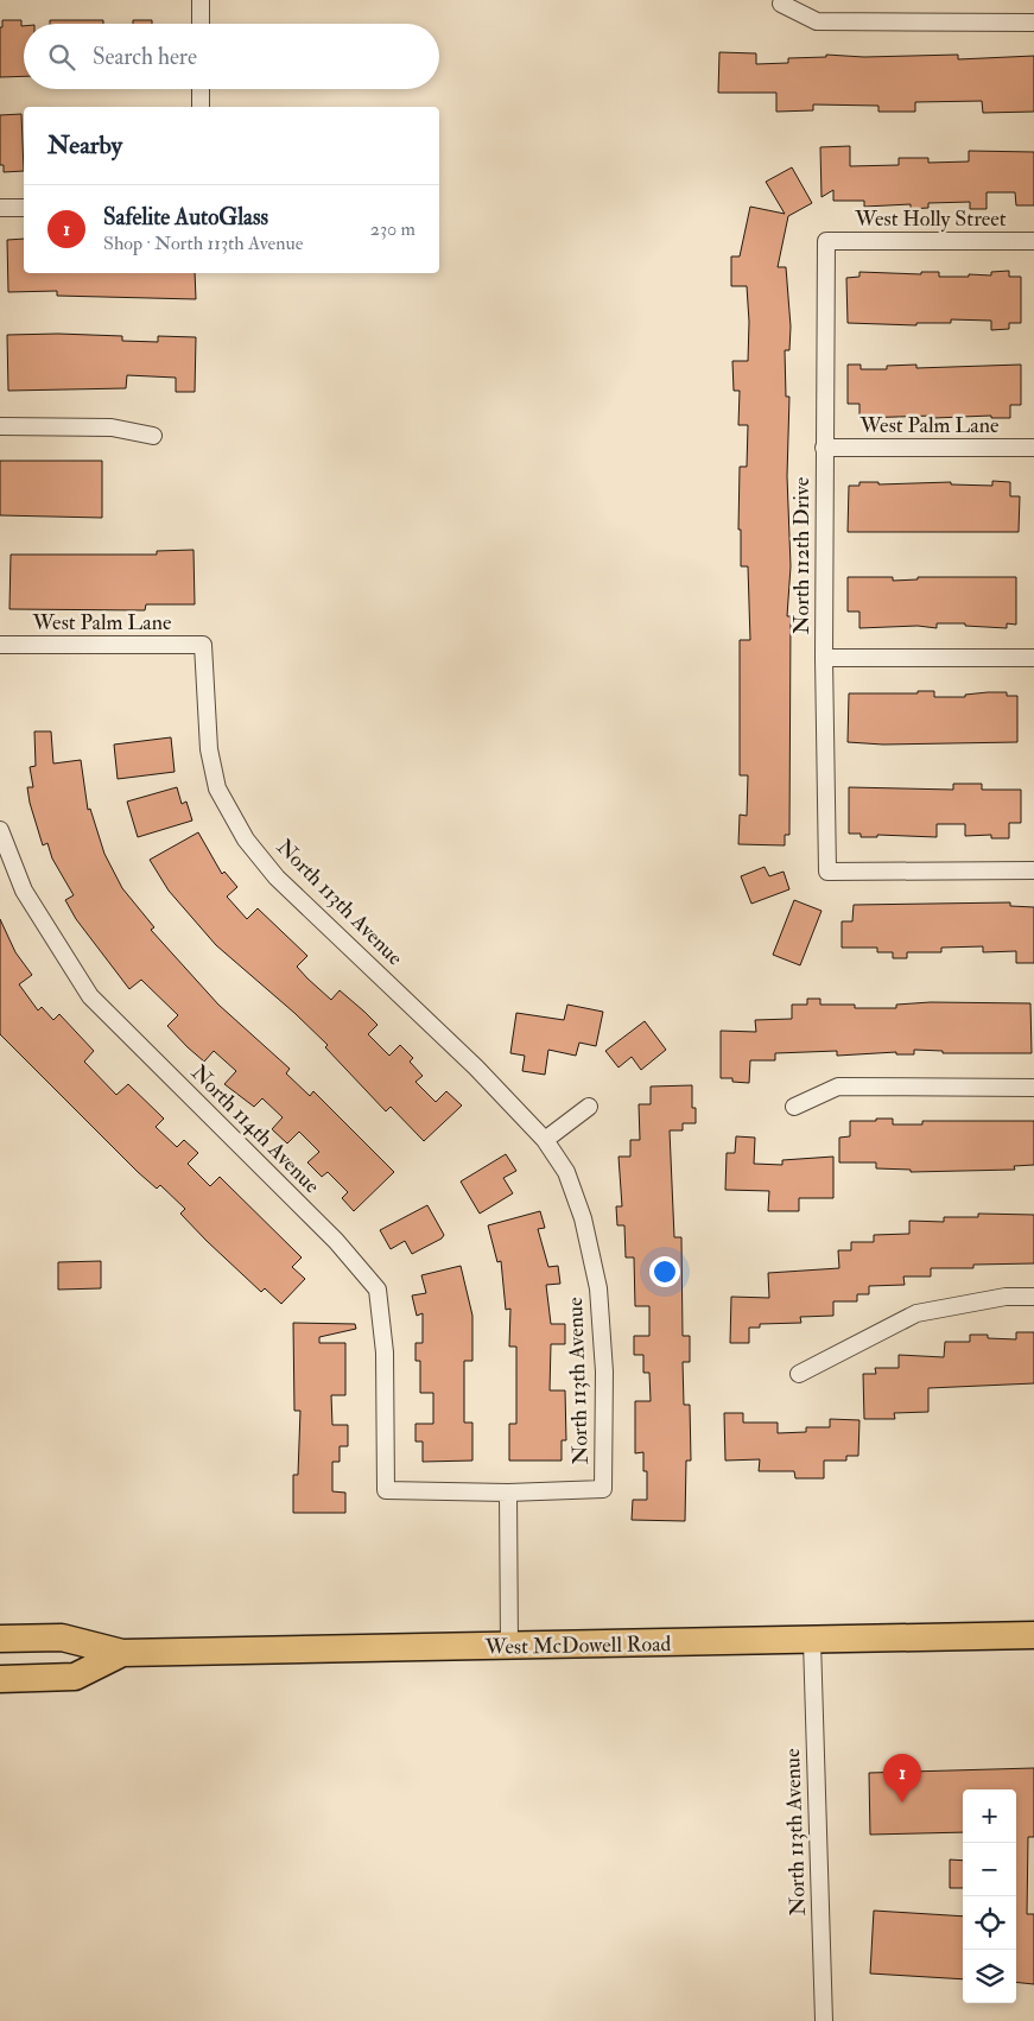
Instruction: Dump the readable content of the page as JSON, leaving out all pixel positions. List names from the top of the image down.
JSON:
{
  "streets": {
    "main road": ["West McDowell Road"],
    "street": [
      "West Holly Street",
      "West Palm Lane",
      "North 112th Drive",
      "North 113th Avenue",
      "North 114th Avenue"
    ]
  },
  "crossings": [
    ["West Holly Street", "North 112th Drive"],
    ["West Palm Lane", "North 112th Drive"],
    ["West Palm Lane", "North 113th Avenue"],
    ["North 113th Avenue", "North 114th Avenue"],
    ["North 113th Avenue", "West McDowell Road"]
  ],
  "page": {
    "search": "Search here",
    "heading": "Nearby",
    "list": [
      {
        "mark": "1",
        "name": "Safelite AutoGlass",
        "note": "Shop · North 113th Avenue",
        "value": "230 m"
      }
    ],
    "pins": "1",
    "map_buttons": ["+", "−"]
  }
}
